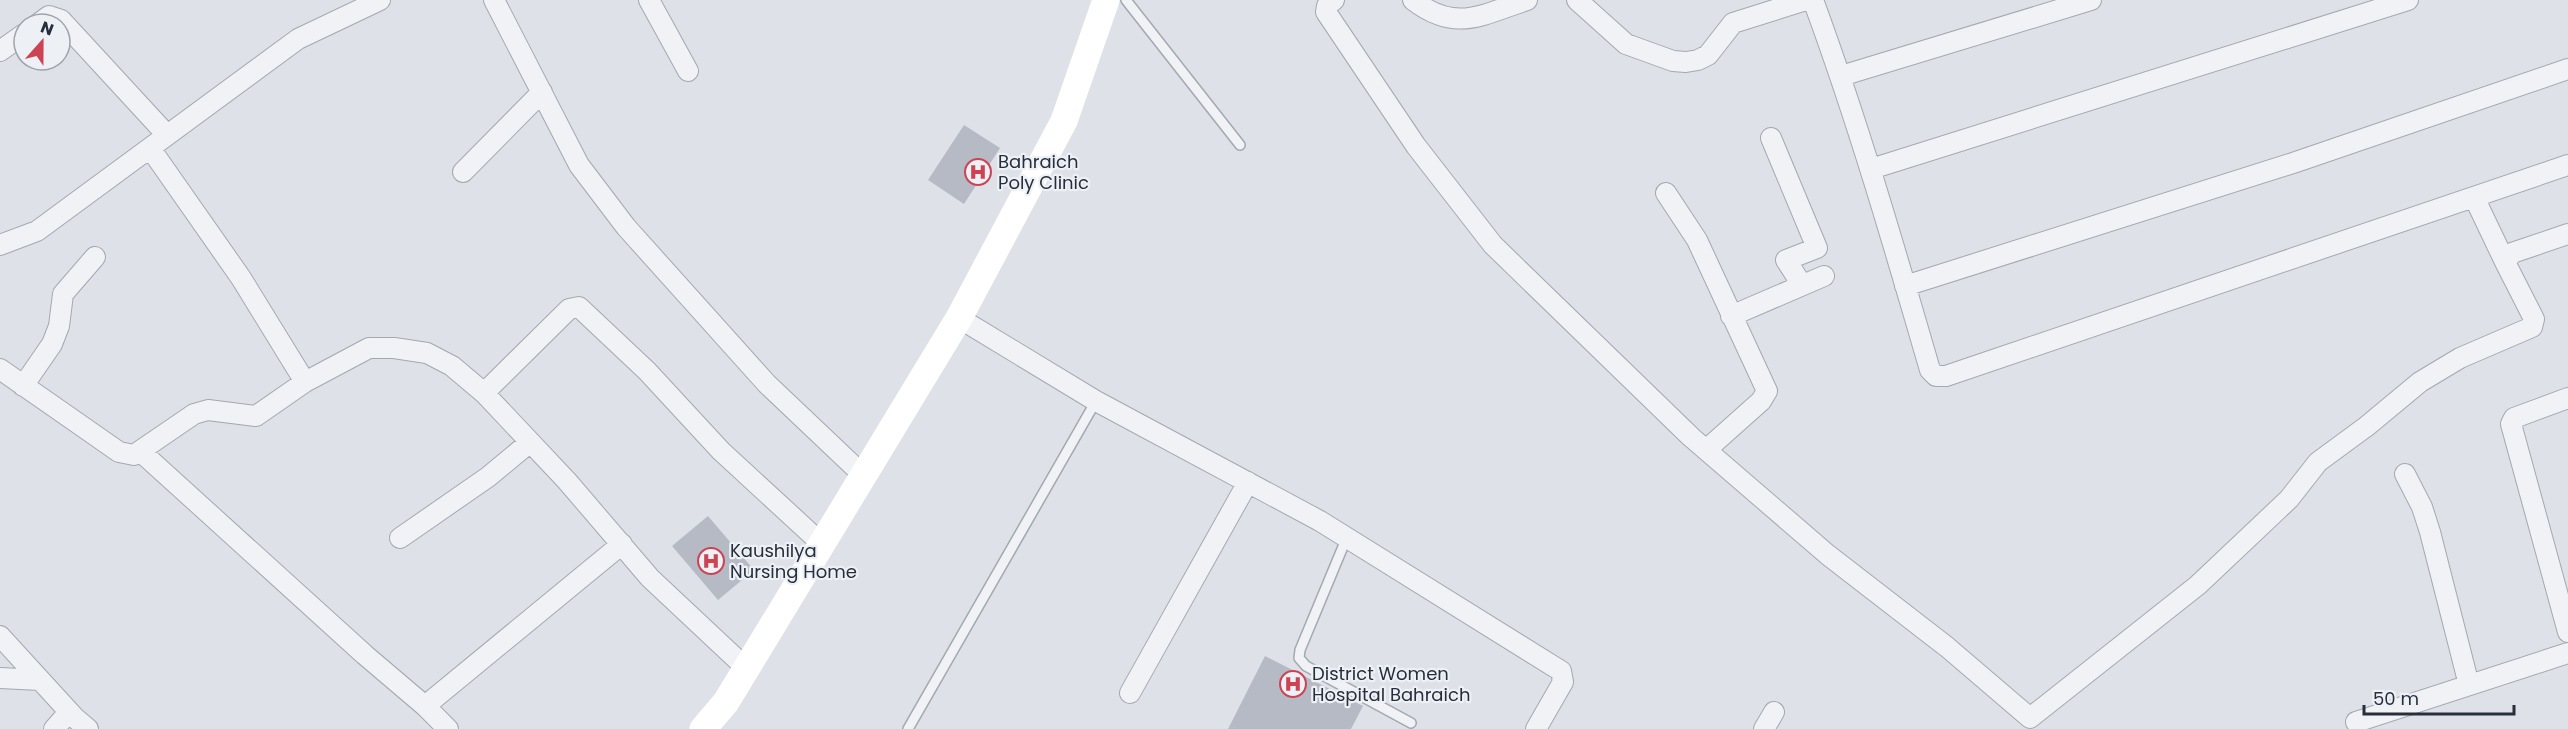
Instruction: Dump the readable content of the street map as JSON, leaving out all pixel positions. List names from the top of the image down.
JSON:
{
  "places": {
    "hospital": ["Bahraich Poly Clinic", "Kaushilya Nursing Home", "District Women Hospital Bahraich"]
  },
  "scale_bar": "50 m",
  "north": "top"
}
